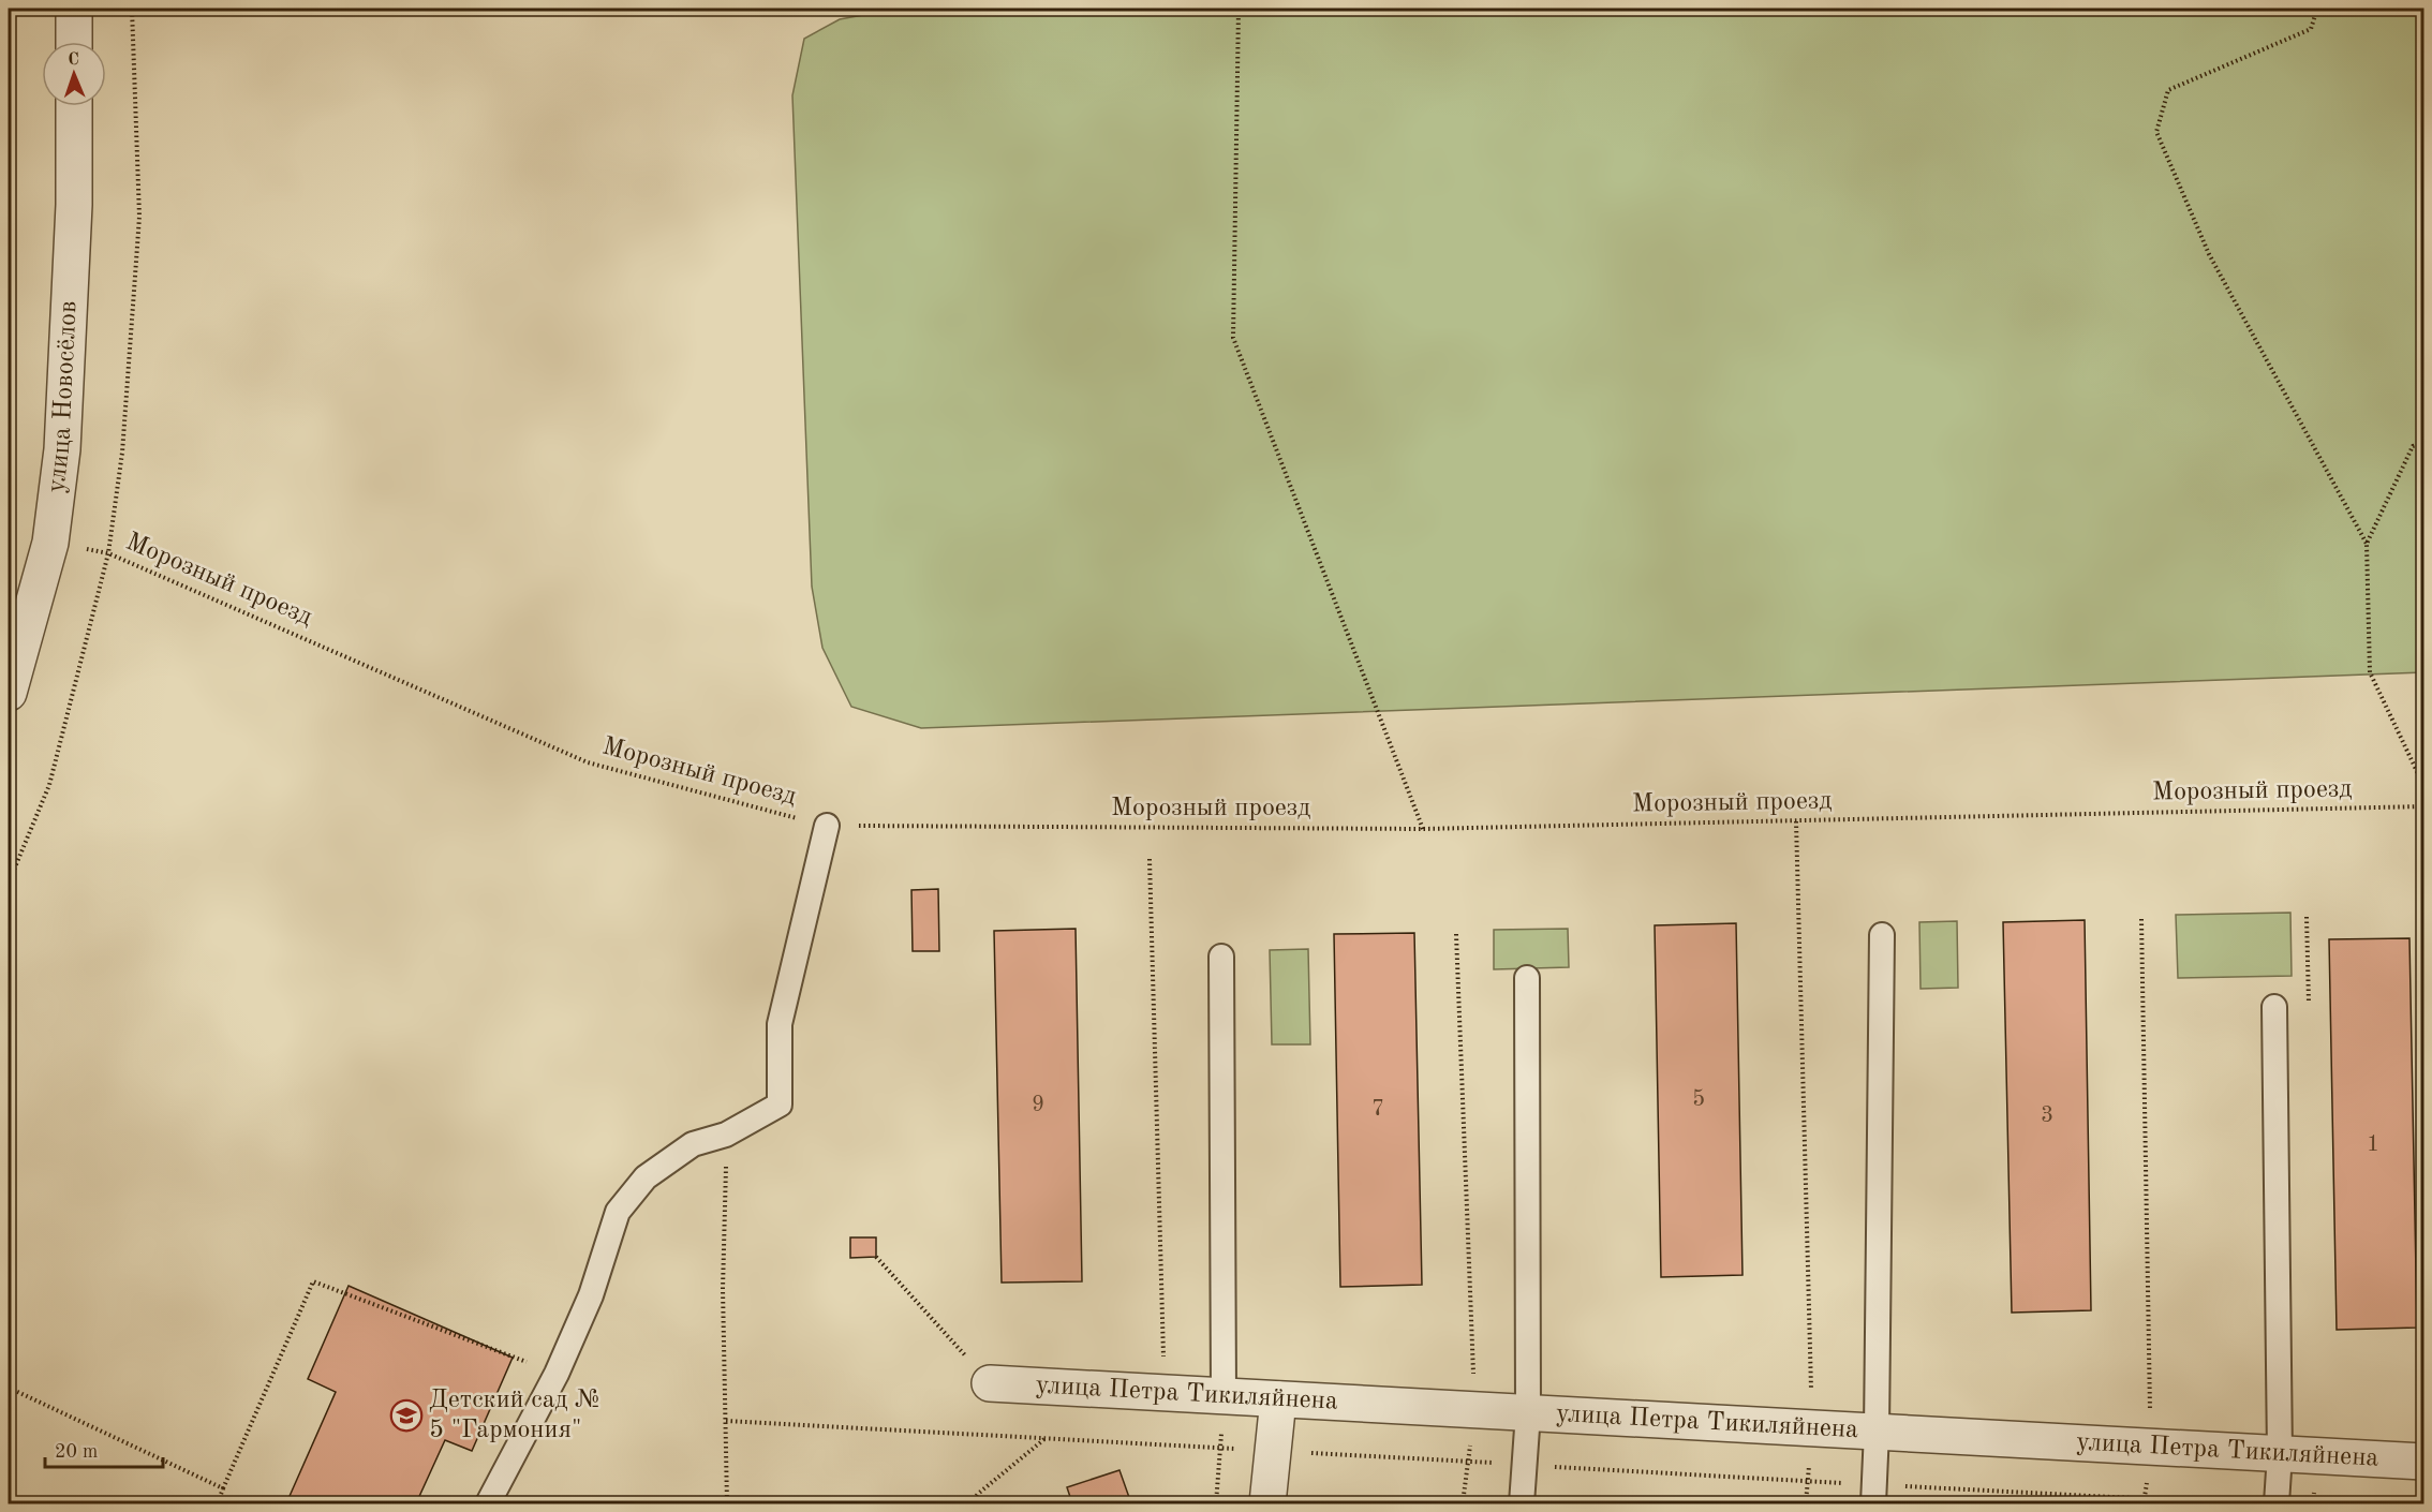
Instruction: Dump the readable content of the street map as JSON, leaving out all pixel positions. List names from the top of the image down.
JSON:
{
  "streets": {
    "street": ["улица Новосёлов", "улица Петра Тикиляйнена"],
    "path": ["Морозный проезд"]
  },
  "crossings": [
    ["улица Новосёлов", "Морозный проезд"]
  ],
  "places": {
    "school or university": ["Детский сад № 5 \"Гармония\""]
  },
  "house_numbers": [
    "5",
    "9",
    "7",
    "3",
    "1"
  ],
  "scale_bar": "20 m",
  "north": "top"
}
